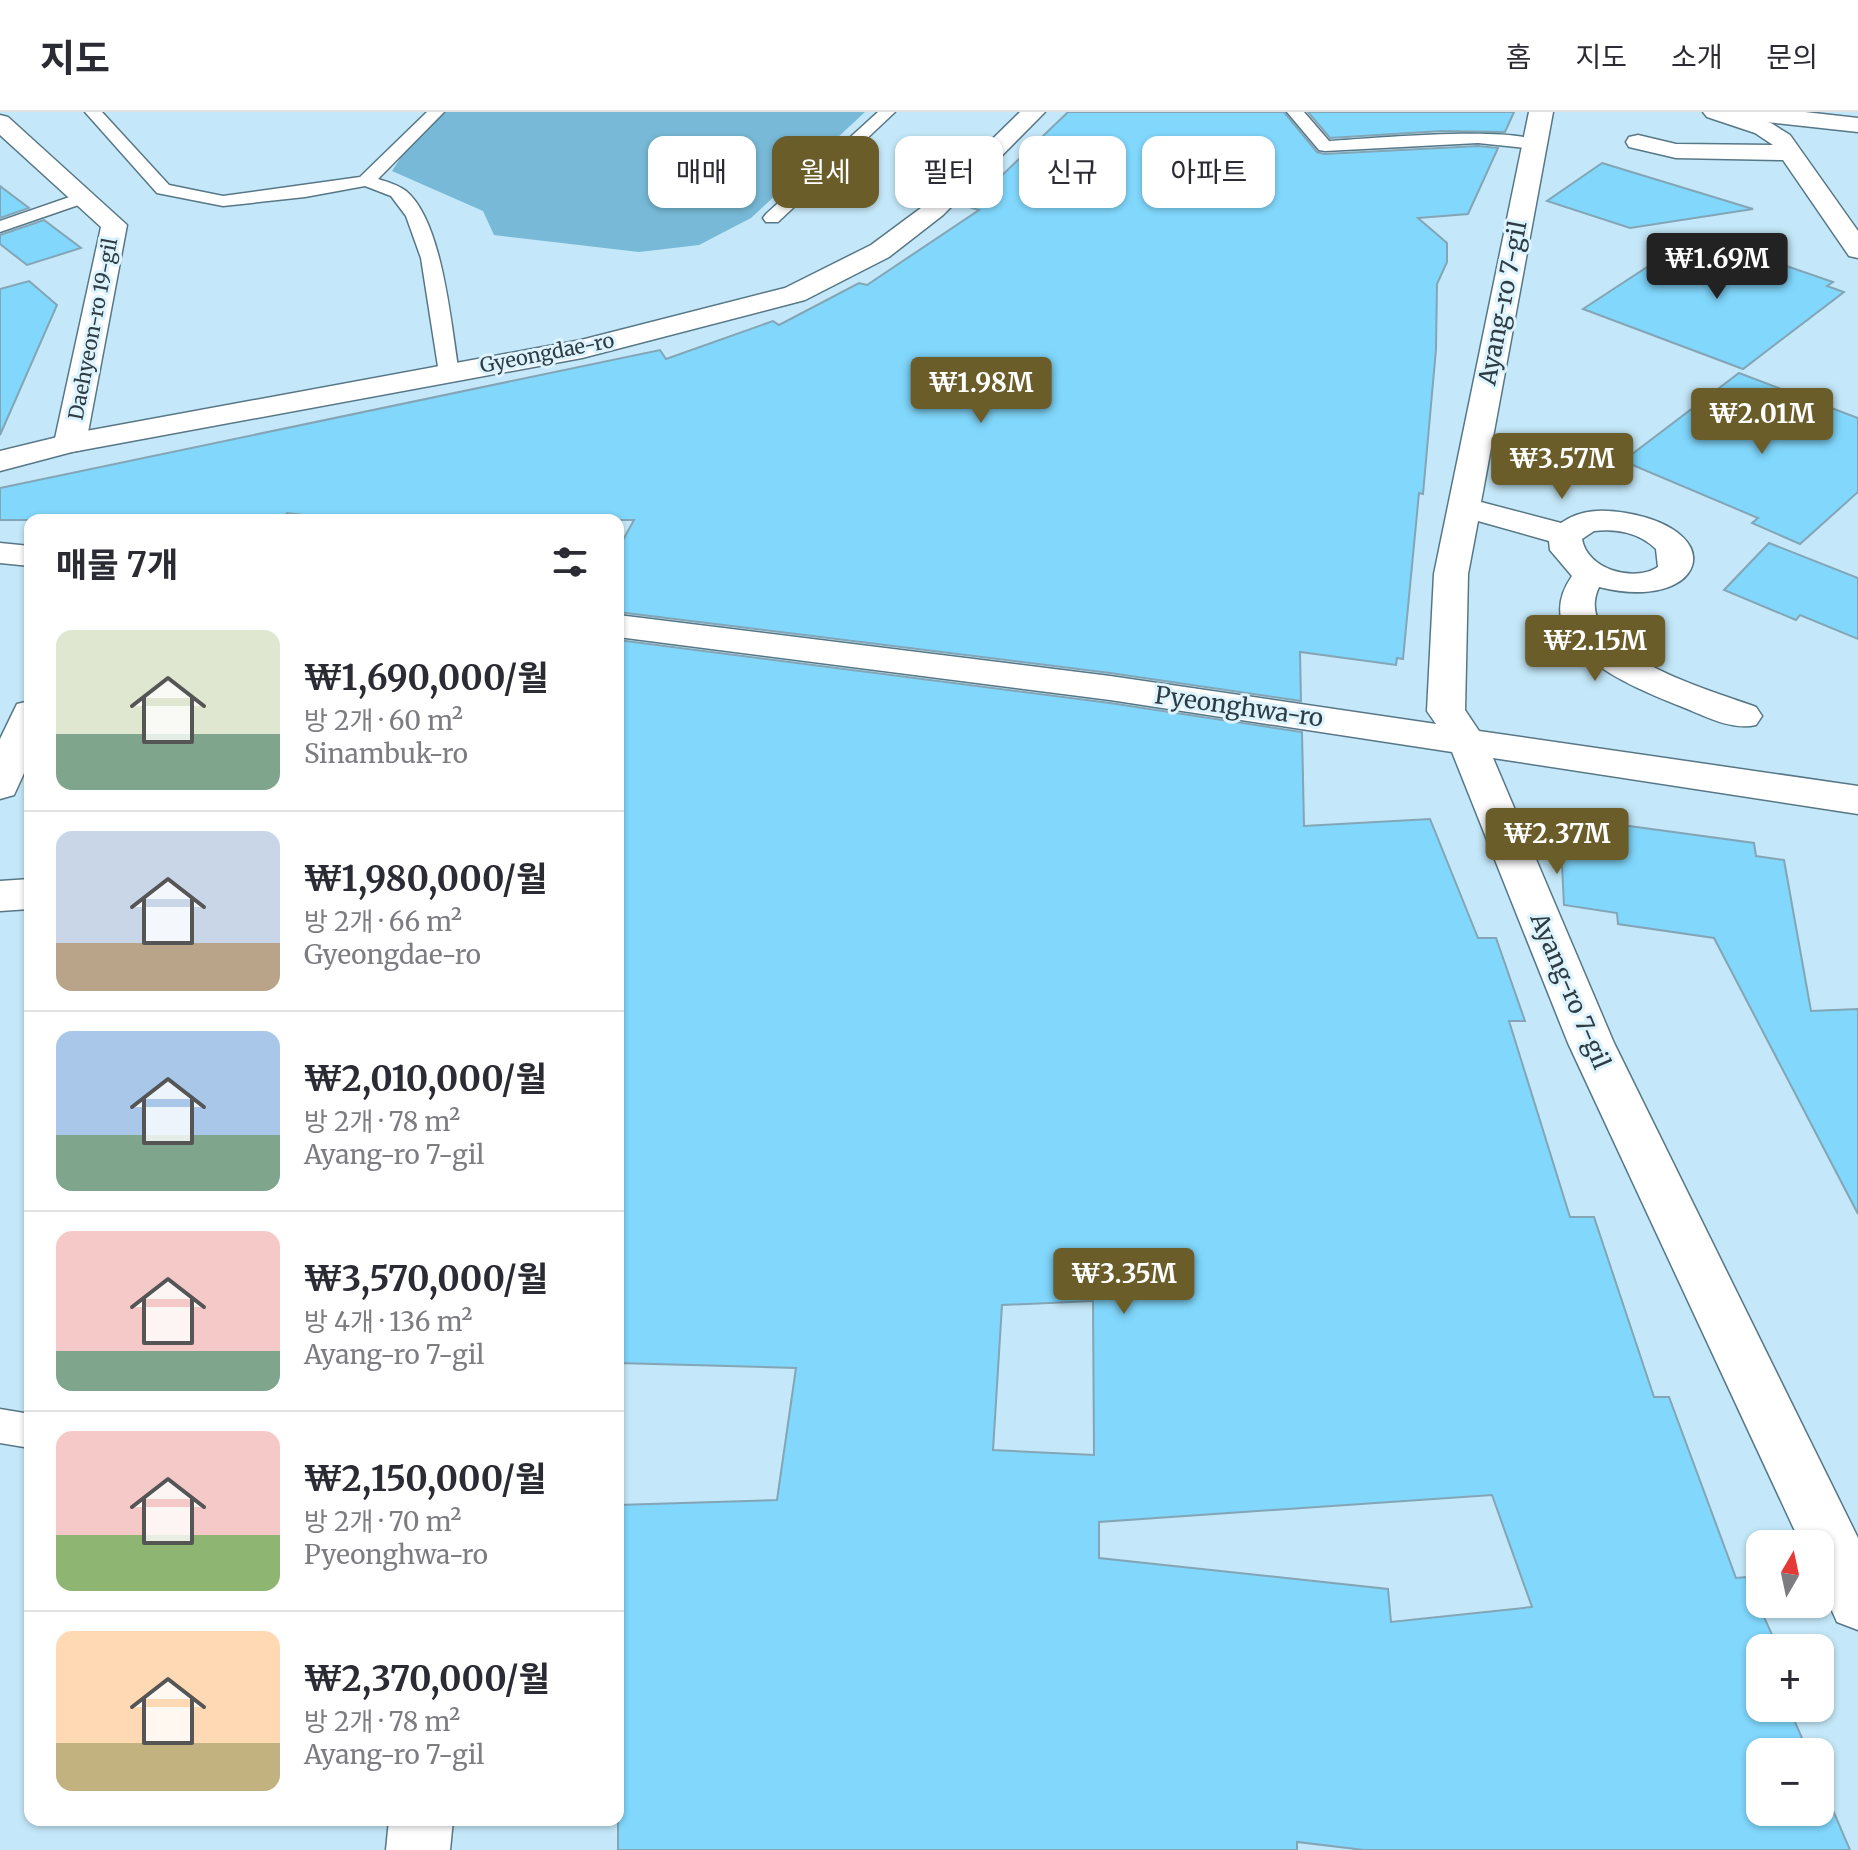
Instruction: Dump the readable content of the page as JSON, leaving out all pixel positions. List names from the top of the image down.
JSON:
{
  "streets": {
    "street": [
      "Ayang-ro 7-gil",
      "Daehyeon-ro 19-gil",
      "Gyeongdae-ro",
      "Pyeonghwa-ro"
    ]
  },
  "crossings": [
    ["Ayang-ro 7-gil", "Pyeonghwa-ro"],
    ["Daehyeon-ro 19-gil", "Gyeongdae-ro"]
  ],
  "north": "top",
  "page": {
    "header": "지도",
    "nav": [
      "홈",
      "지도",
      "소개",
      "문의"
    ],
    "chip": [
      "매매",
      "월세",
      "필터",
      "신규",
      "아파트"
    ],
    "price": [
      "₩1.69M",
      "₩1.98M",
      "₩2.01M",
      "₩3.57M",
      "₩2.15M",
      "₩2.37M",
      "₩3.35M"
    ],
    "heading": "매물 7개",
    "list": [
      {
        "name": "₩1,690,000/월",
        "note": "방 2개 · 60 m² · Sinambuk-ro"
      },
      {
        "name": "₩1,980,000/월",
        "note": "방 2개 · 66 m² · Gyeongdae-ro"
      },
      {
        "name": "₩2,010,000/월",
        "note": "방 2개 · 78 m² · Ayang-ro 7-gil"
      },
      {
        "name": "₩3,570,000/월",
        "note": "방 4개 · 136 m² · Ayang-ro 7-gil"
      },
      {
        "name": "₩2,150,000/월",
        "note": "방 2개 · 70 m² · Pyeonghwa-ro"
      },
      {
        "name": "₩2,370,000/월",
        "note": "방 2개 · 78 m² · Ayang-ro 7-gil"
      }
    ],
    "map_buttons": ["+", "−"]
  }
}
